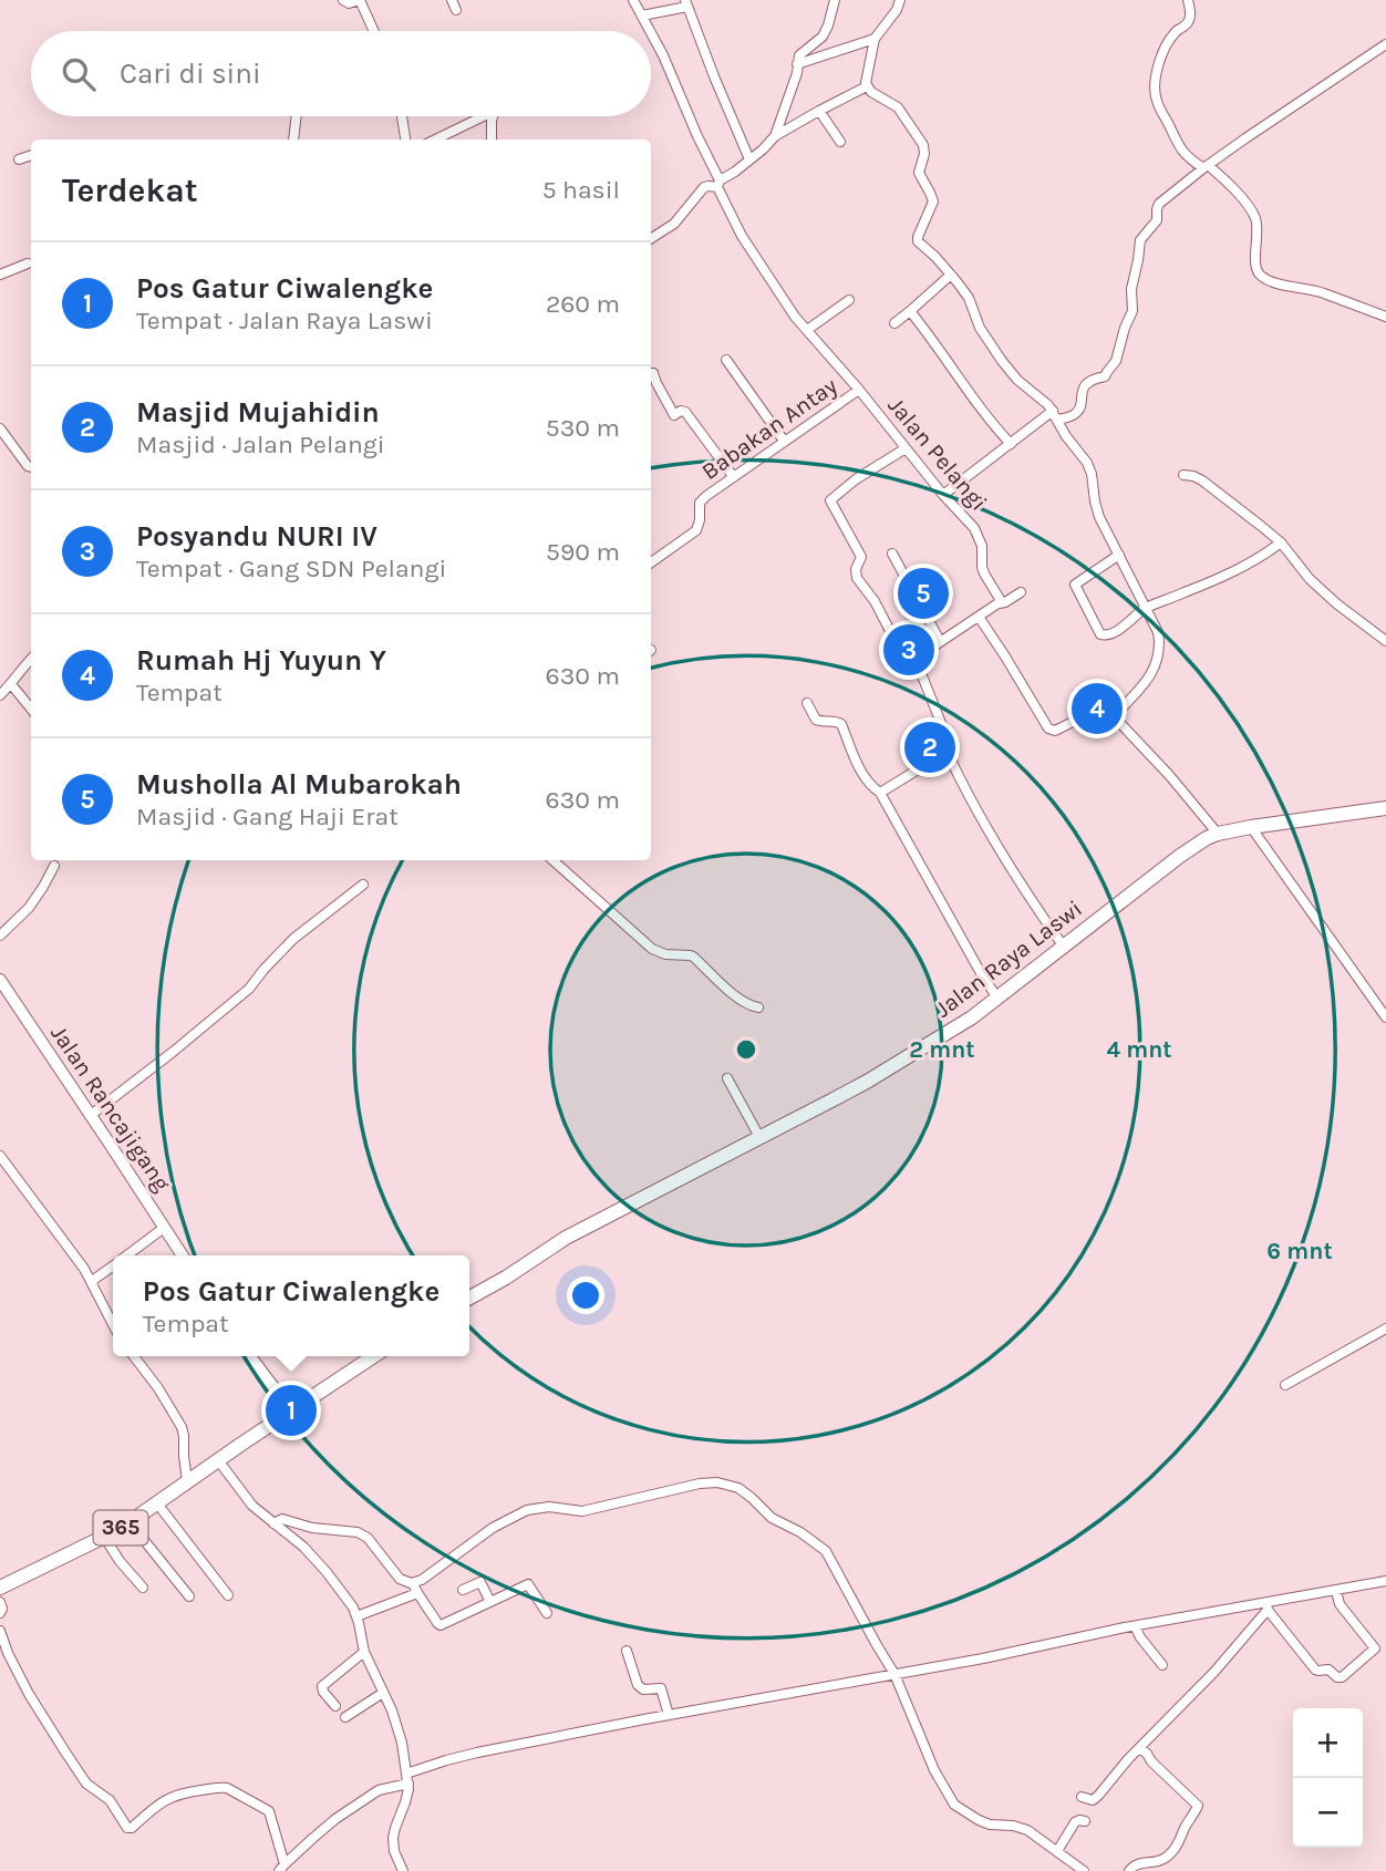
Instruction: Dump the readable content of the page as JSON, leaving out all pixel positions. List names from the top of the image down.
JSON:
{
  "streets": {
    "main road": ["Jalan Raya Laswi", "Jalan Rancajigang", "365"],
    "street": ["Babakan Antay", "Jalan Pelangi"]
  },
  "crossings": [
    ["Babakan Antay", "Jalan Pelangi"]
  ],
  "page": {
    "search": "Cari di sini",
    "heading": ["Terdekat", "5 hasil"],
    "list": [
      {
        "mark": "1",
        "name": "Pos Gatur Ciwalengke",
        "note": "Tempat · Jalan Raya Laswi",
        "value": "260 m"
      },
      {
        "mark": "2",
        "name": "Masjid Mujahidin",
        "note": "Masjid · Jalan Pelangi",
        "value": "530 m"
      },
      {
        "mark": "3",
        "name": "Posyandu NURI IV",
        "note": "Tempat · Gang SDN Pelangi",
        "value": "590 m"
      },
      {
        "mark": "4",
        "name": "Rumah Hj Yuyun Y",
        "note": "Tempat",
        "value": "630 m"
      },
      {
        "mark": "5",
        "name": "Musholla Al Mubarokah",
        "note": "Masjid · Gang Haji Erat",
        "value": "630 m"
      }
    ],
    "pins": [
      "5",
      "3",
      "4",
      "2",
      "1"
    ],
    "popup": ["Pos Gatur Ciwalengke", "Tempat"],
    "map_buttons": ["+", "−"]
  },
  "rings": ["2 mnt", "4 mnt", "6 mnt"]
}
